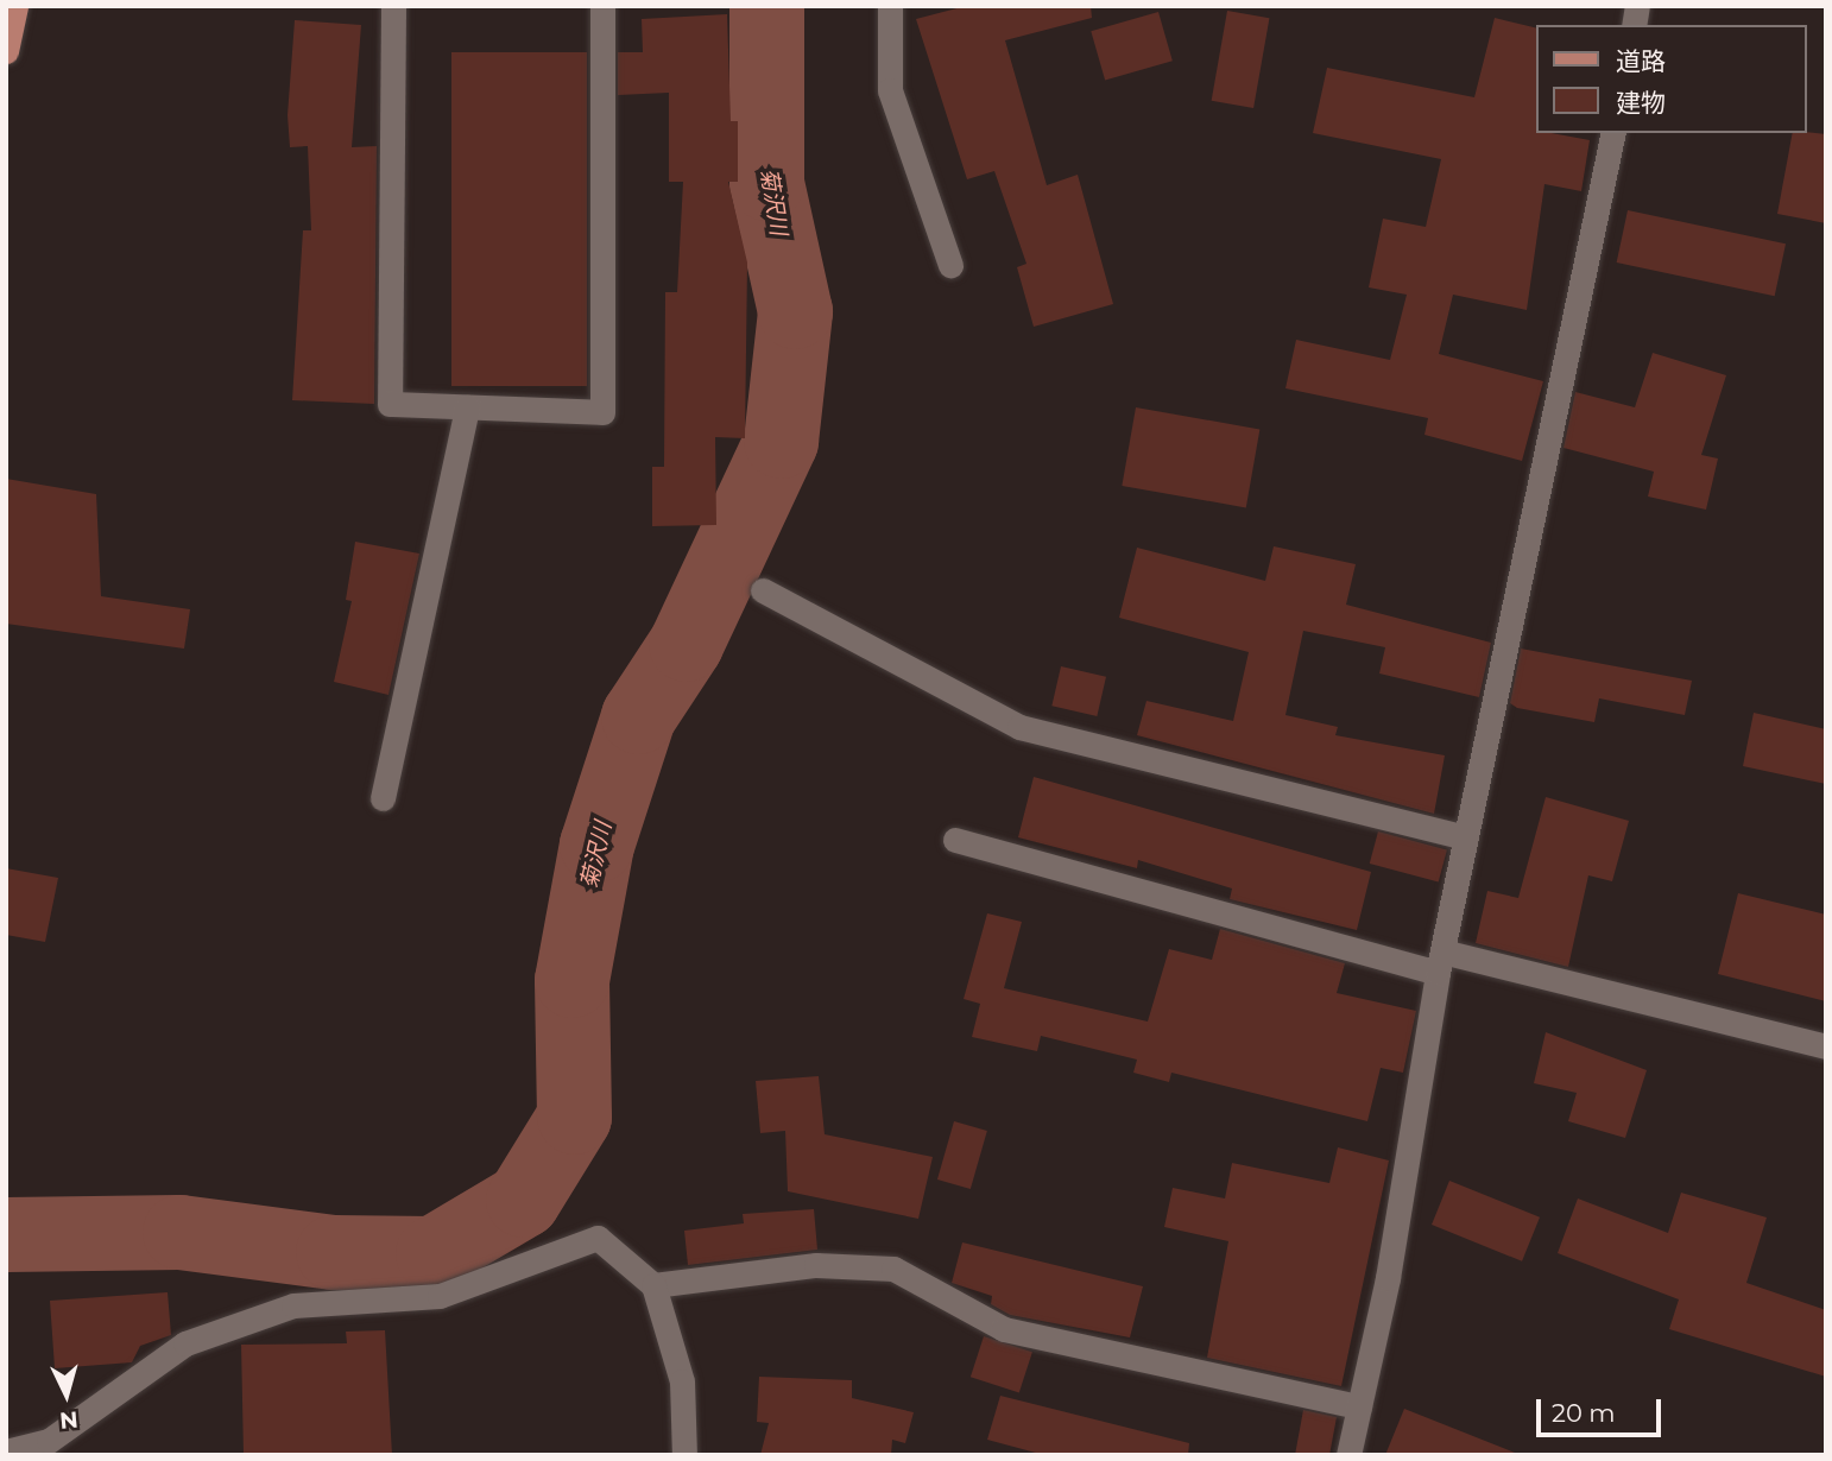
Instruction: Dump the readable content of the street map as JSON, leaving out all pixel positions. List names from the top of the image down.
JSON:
{
  "water": ["菊沢川"],
  "legend": ["道路", "建物"],
  "scale_bar": "20 m",
  "north": "bottom"
}
